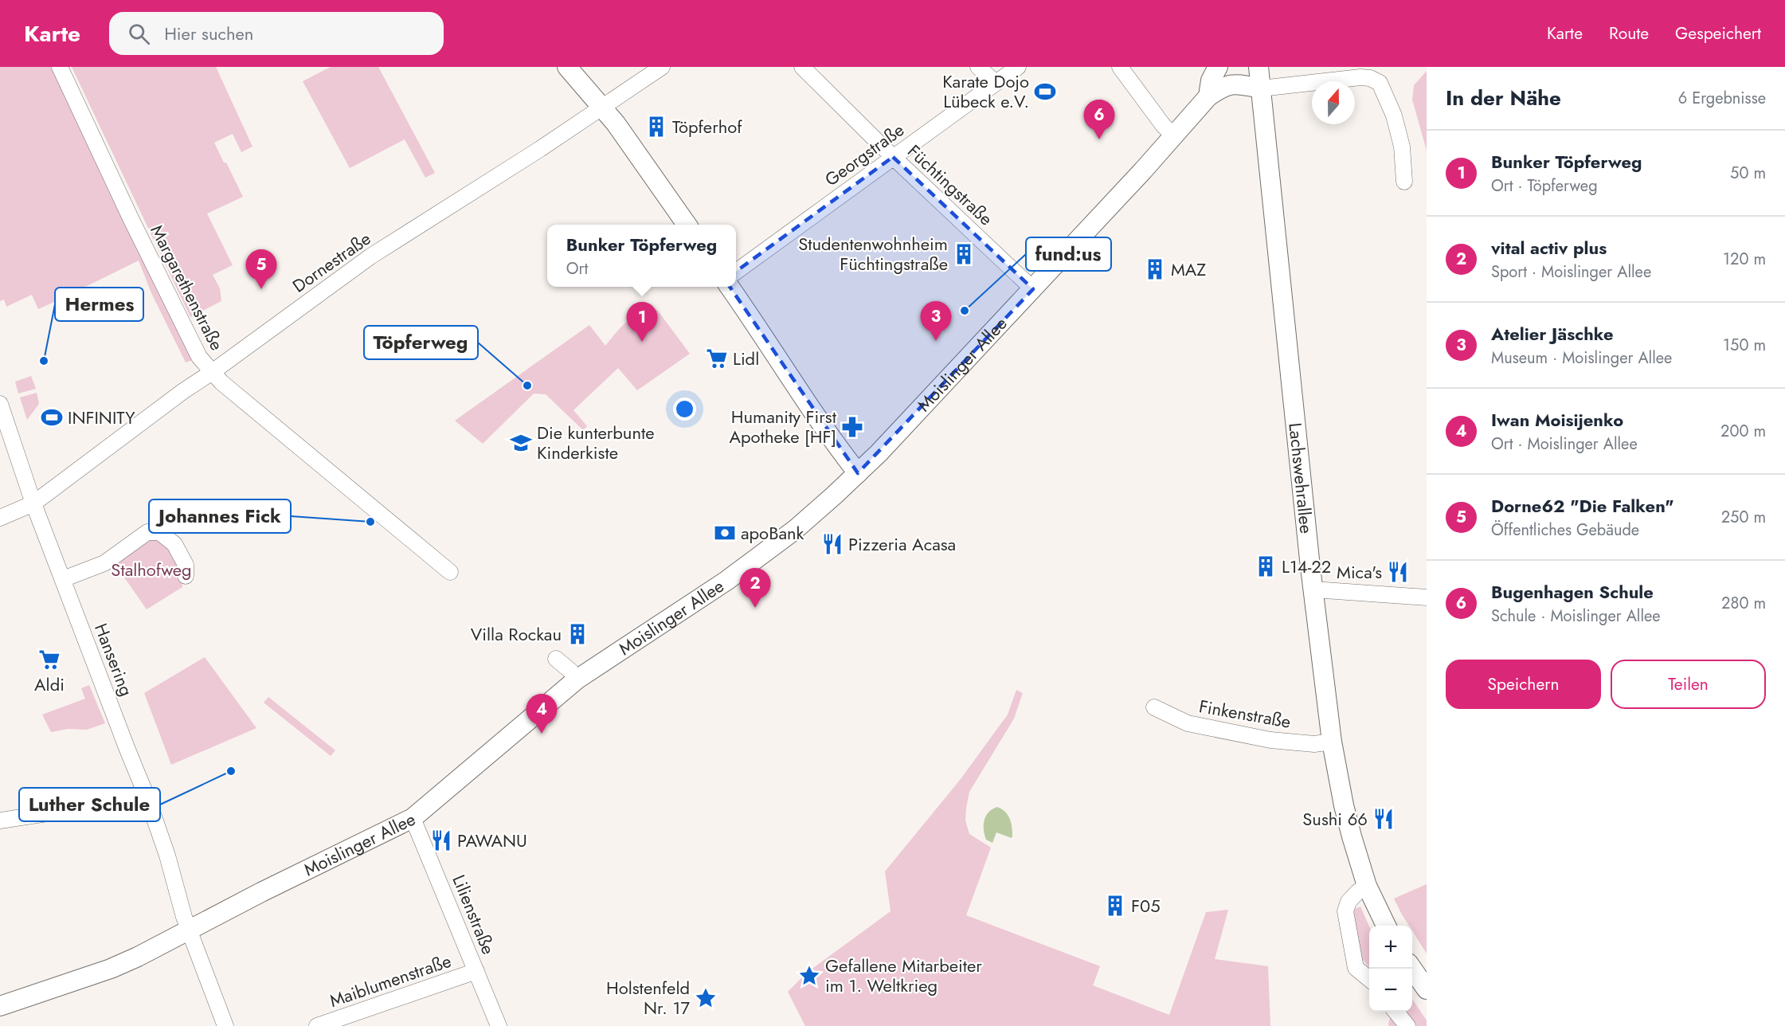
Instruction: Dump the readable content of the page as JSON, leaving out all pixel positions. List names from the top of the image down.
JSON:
{
  "streets": {
    "main road": ["Moislinger Allee", "Lachswehrallee"],
    "street": [
      "Georgstraße",
      "Füchtingstraße",
      "Dornestraße",
      "Margarethenstraße",
      "Hansering",
      "Finkenstraße",
      "Lilienstraße",
      "Maiblumenstraße"
    ]
  },
  "crossings": [
    ["Georgstraße", "Füchtingstraße"],
    ["Füchtingstraße", "Moislinger Allee"],
    ["Dornestraße", "Margarethenstraße"],
    ["Dornestraße", "Hansering"],
    ["Moislinger Allee", "Hansering"],
    ["Moislinger Allee", "Lilienstraße"],
    ["Lachswehrallee", "Finkenstraße"],
    ["Lilienstraße", "Maiblumenstraße"]
  ],
  "parks": ["Stalhofweg"],
  "places": {
    "sports": ["Karate Dojo Lübeck e.V.", "INFINITY"],
    "building": [
      "Töpferhof",
      "Studentenwohnheim Füchtingstraße",
      "MAZ",
      "L14-22",
      "Villa Rockau",
      "F05"
    ],
    "other": [
      "fund:us",
      "Hermes",
      "Töpferweg",
      "Johannes Fick",
      "Luther Schule"
    ],
    "supermarket": ["Lidl", "Aldi"],
    "pharmacy": ["Humanity First Apotheke [HF]"],
    "school or university": ["Die kunterbunte Kinderkiste"],
    "bank": ["apoBank"],
    "restaurant": [
      "Pizzeria Acasa",
      "Mica's",
      "Sushi 66",
      "PAWANU"
    ],
    "place": ["Gefallene Mitarbeiter im 1. Weltkrieg", "Holstenfeld Nr. 17"]
  },
  "north": "top",
  "page": {
    "header": "Karte",
    "search": "Hier suchen",
    "nav": ["Karte", "Route", "Gespeichert"],
    "heading": ["In der Nähe", "6 Ergebnisse"],
    "pins": [
      "6",
      "5",
      "3",
      "1",
      "2",
      "4"
    ],
    "list": [
      {
        "mark": "1",
        "name": "Bunker Töpferweg",
        "note": "Ort · Töpferweg",
        "value": "50 m"
      },
      {
        "mark": "2",
        "name": "vital activ plus",
        "note": "Sport · Moislinger Allee",
        "value": "120 m"
      },
      {
        "mark": "3",
        "name": "Atelier Jäschke",
        "note": "Museum · Moislinger Allee",
        "value": "150 m"
      },
      {
        "mark": "4",
        "name": "Iwan Moisijenko",
        "note": "Ort · Moislinger Allee",
        "value": "200 m"
      },
      {
        "mark": "5",
        "name": "Dorne62 \"Die Falken\"",
        "note": "Öffentliches Gebäude",
        "value": "250 m"
      },
      {
        "mark": "6",
        "name": "Bugenhagen Schule",
        "note": "Schule · Moislinger Allee",
        "value": "280 m"
      }
    ],
    "popup": ["Bunker Töpferweg", "Ort"],
    "buttons": ["Speichern", "Teilen"],
    "map_buttons": ["+", "−"]
  }
}
